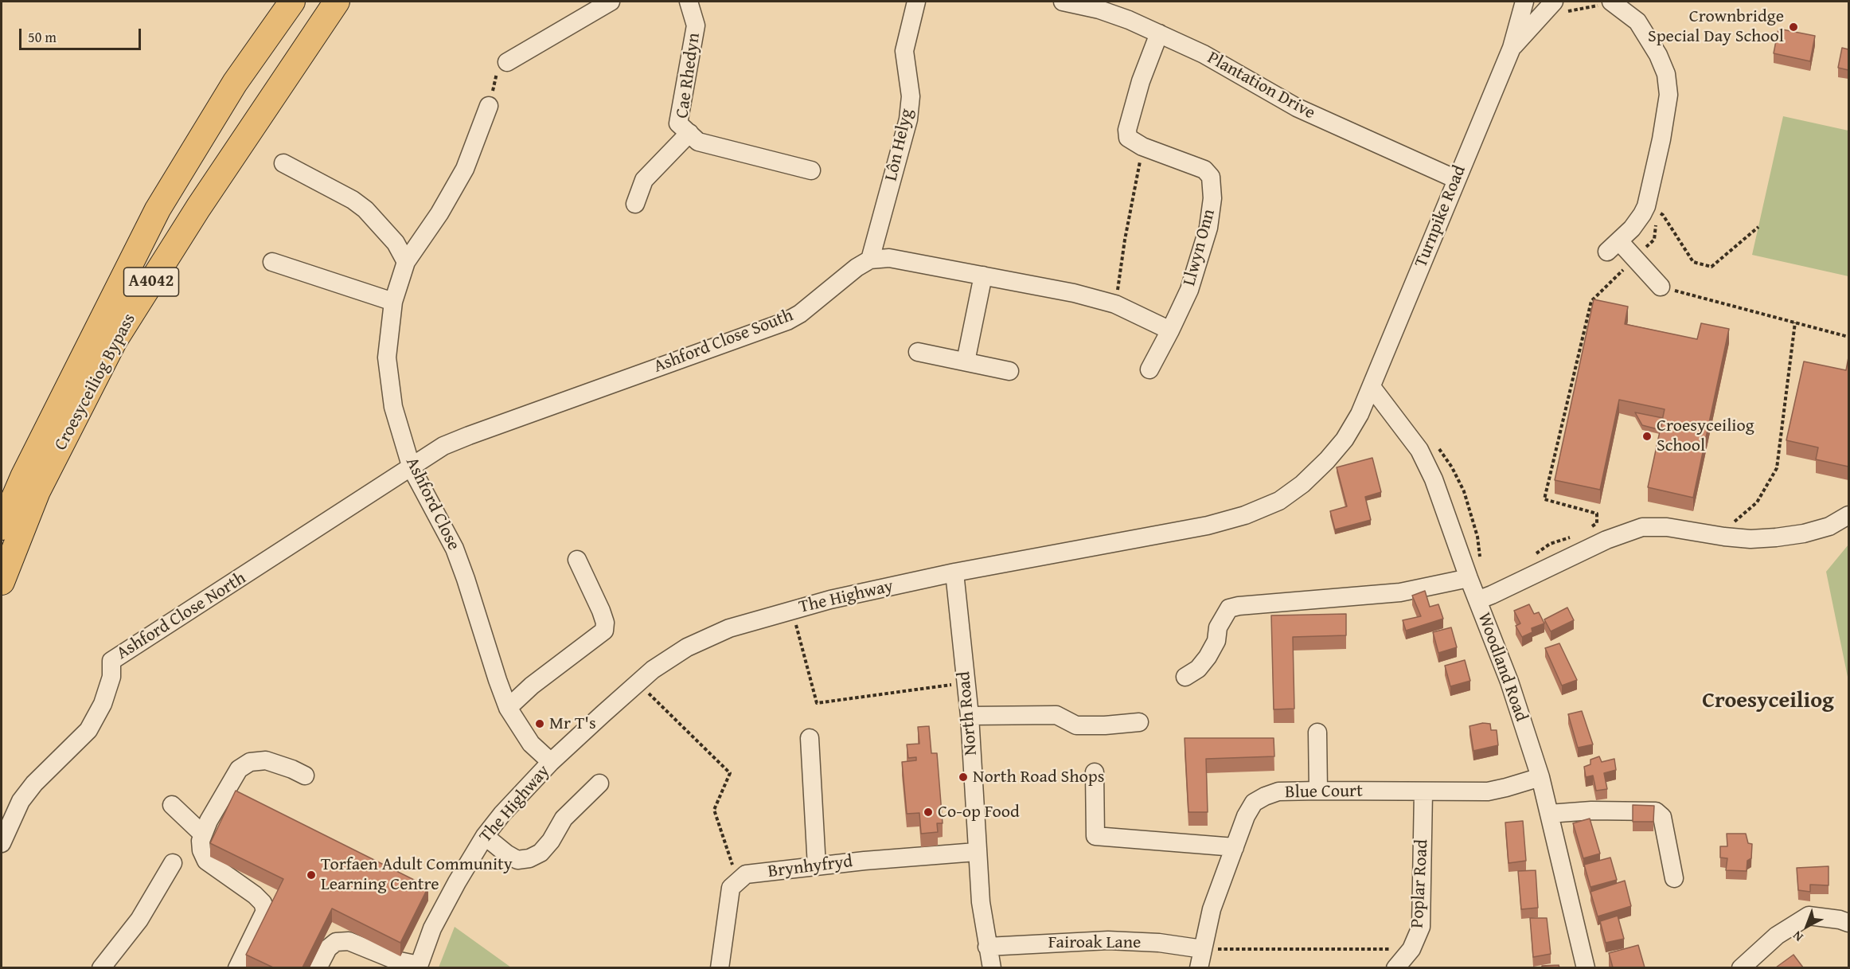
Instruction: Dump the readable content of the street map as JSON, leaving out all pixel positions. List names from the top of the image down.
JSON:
{
  "streets": {
    "highway": ["A4042", "Croesyceiliog Bypass"],
    "street": [
      "Cae Rhedyn",
      "Plantation Drive",
      "Lôn Helyg",
      "Turnpike Road",
      "Llwyn Onn",
      "Ashford Close South",
      "Ashford Close",
      "The Highway",
      "Ashford Close North",
      "Woodland Road",
      "North Road",
      "Blue Court",
      "Brynhyfryd",
      "Poplar Road",
      "Fairoak Lane"
    ]
  },
  "crossings": [
    ["Plantation Drive", "Turnpike Road"],
    ["Plantation Drive", "Llwyn Onn"],
    ["Lôn Helyg", "Ashford Close South"],
    ["Turnpike Road", "The Highway"],
    ["Turnpike Road", "Woodland Road"],
    ["Ashford Close South", "Ashford Close"],
    ["Ashford Close South", "Ashford Close North"],
    ["Ashford Close", "The Highway"],
    ["Ashford Close", "Ashford Close North"],
    ["The Highway", "Woodland Road"],
    ["The Highway", "North Road"],
    ["Woodland Road", "Blue Court"],
    ["North Road", "Brynhyfryd"],
    ["North Road", "Fairoak Lane"],
    ["Blue Court", "Poplar Road"],
    ["Blue Court", "Fairoak Lane"]
  ],
  "districts": ["Croesyceiliog"],
  "places": [
    "Crownbridge Special Day School",
    "Croesyceiliog School",
    "Mr T's",
    "North Road Shops",
    "Co-op Food",
    "Torfaen Adult Community Learning Centre"
  ],
  "scale_bar": "50 m",
  "north": "bottom left"
}
